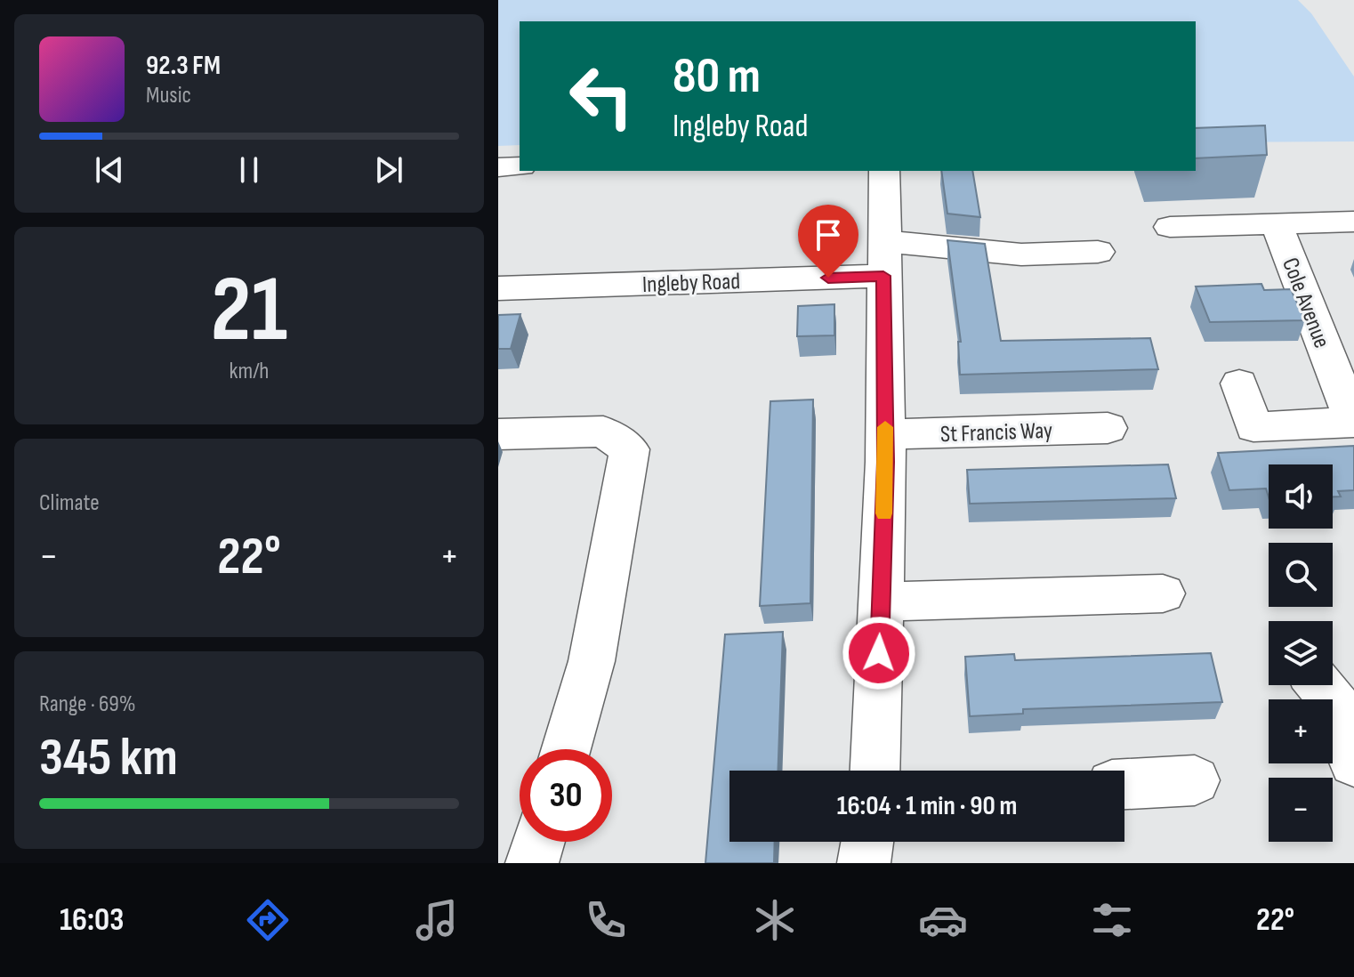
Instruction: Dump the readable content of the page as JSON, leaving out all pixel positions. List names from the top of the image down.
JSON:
{
  "streets": {
    "street": ["Ingleby Road", "Cole Avenue", "St Francis Way"]
  },
  "page": {
    "turn": ["80 m", "Ingleby Road"],
    "song": ["92.3 FM", "Music"],
    "tile": [
      ["21", "km/h"],
      "Climate",
      ["Range · 69%", "345 km"]
    ],
    "map_buttons": ["+", "−"],
    "heat": ["−", "22°", "+"],
    "limit": "30",
    "trip": "16:04 · 1 min · 90 m",
    "tabs": ["16:03", "22°"]
  }
}
